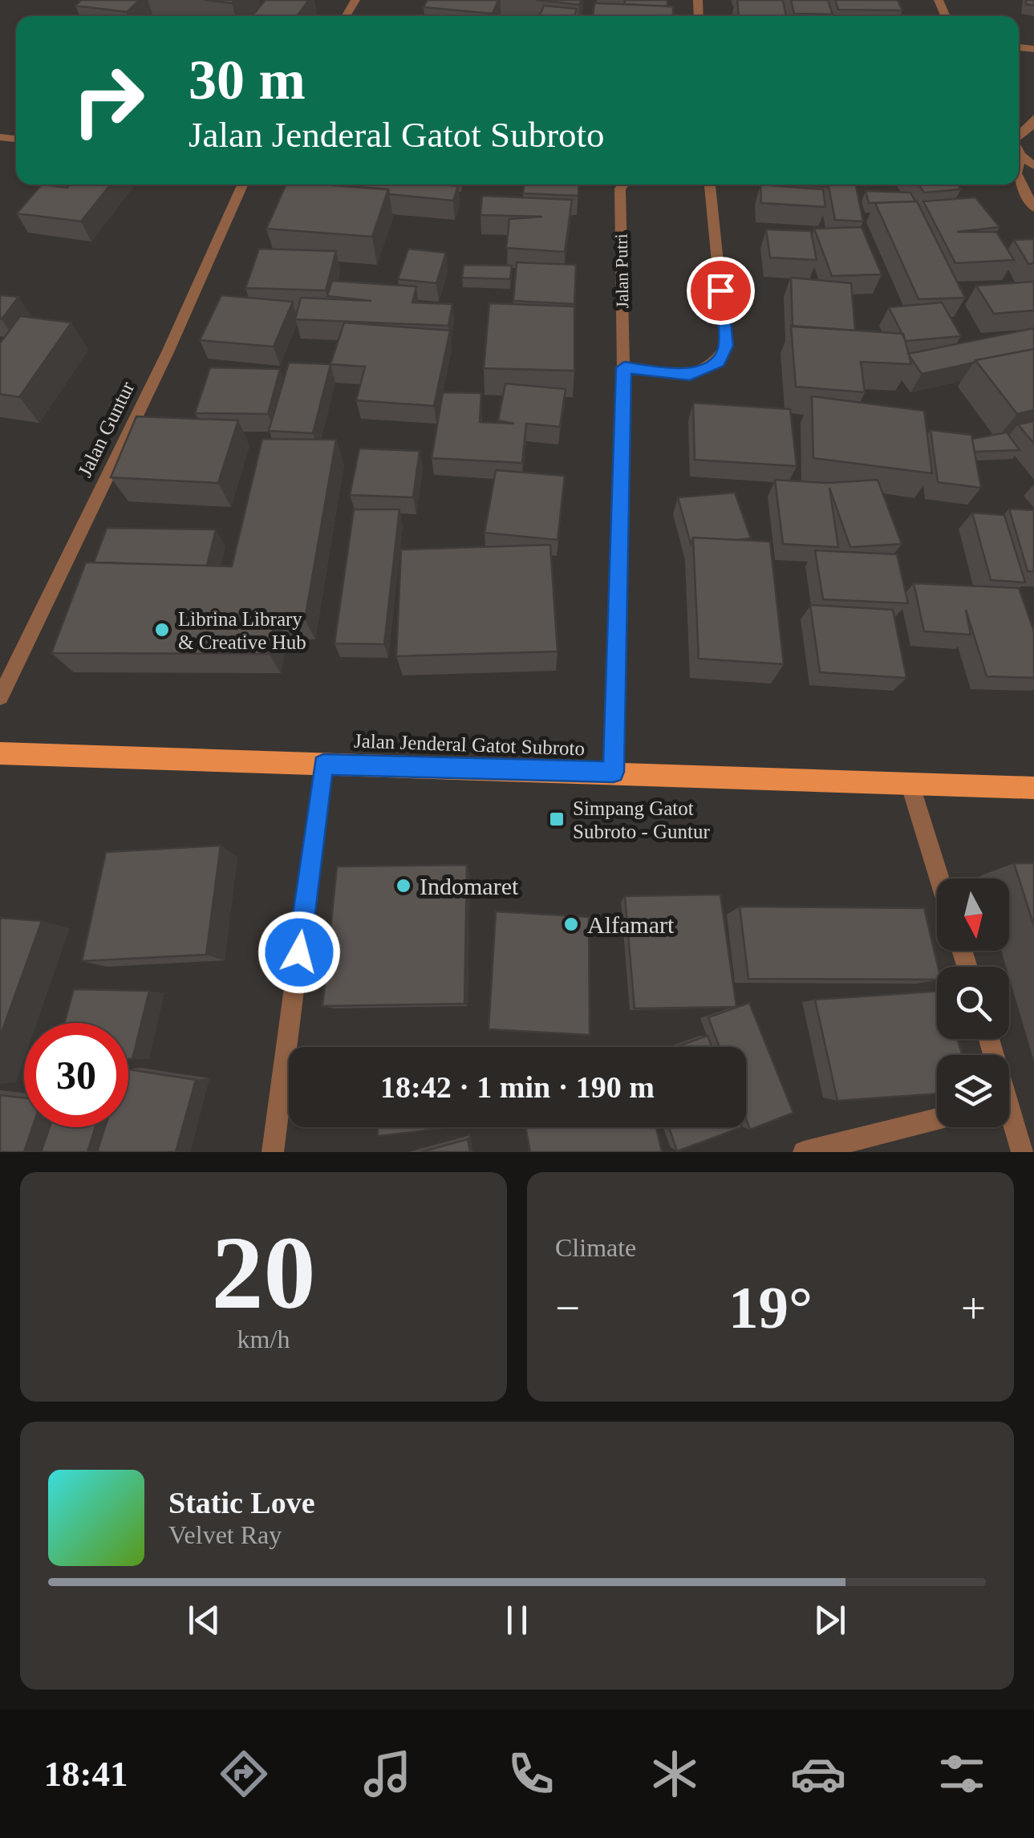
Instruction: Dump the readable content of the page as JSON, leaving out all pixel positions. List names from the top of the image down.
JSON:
{
  "streets": {
    "main road": ["Jalan Jenderal Gatot Subroto"],
    "street": ["Jalan Putri", "Jalan Guntur"]
  },
  "crossings": [
    ["Jalan Putri", "Jalan Jenderal Gatot Subroto"]
  ],
  "places": {
    "other": ["Librina Library & Creative Hub", "Indomaret", "Alfamart"],
    "transit": ["Simpang Gatot Subroto - Guntur"]
  },
  "north": "bottom",
  "page": {
    "turn": ["30 m", "Jalan Jenderal Gatot Subroto"],
    "limit": "30",
    "trip": "18:42 · 1 min · 190 m",
    "tile": [
      ["20", "km/h"],
      "Climate"
    ],
    "heat": ["−", "19°", "+"],
    "song": ["Static Love", "Velvet Ray"],
    "tabs": "18:41"
  }
}
